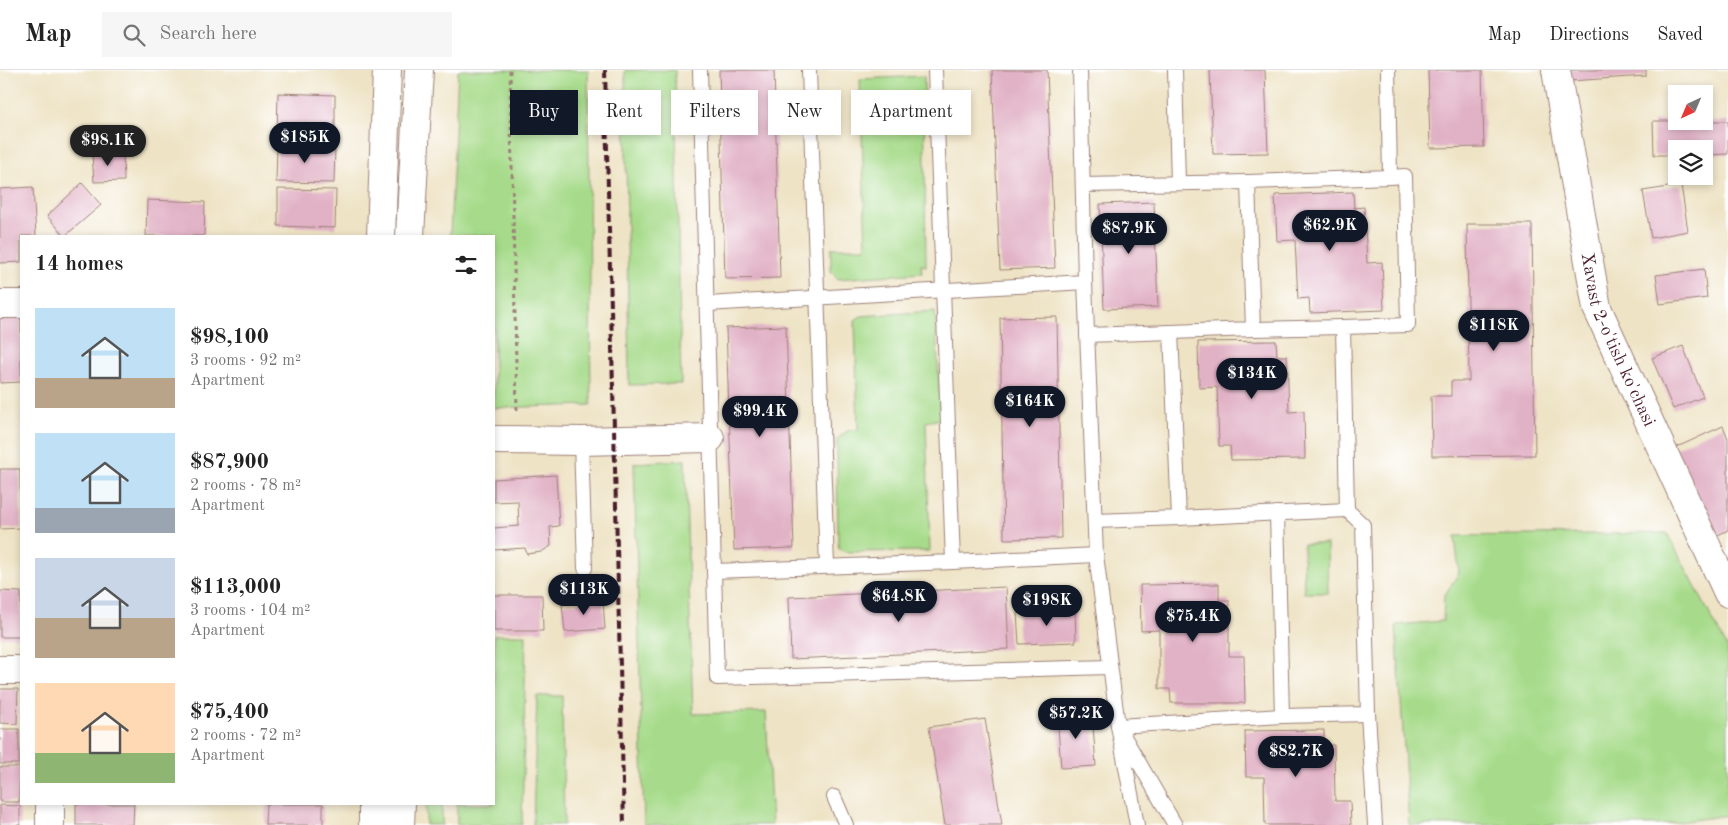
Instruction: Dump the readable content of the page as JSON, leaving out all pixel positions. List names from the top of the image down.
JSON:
{
  "streets": {
    "street": ["Xavast 2-o'tish ko'chasi"]
  },
  "north": "bottom left",
  "page": {
    "header": "Map",
    "search": "Search here",
    "nav": ["Map", "Directions", "Saved"],
    "chip": [
      "Buy",
      "Rent",
      "Filters",
      "New",
      "Apartment"
    ],
    "price": [
      "$185K",
      "$98.1K",
      "$62.9K",
      "$87.9K",
      "$118K",
      "$134K",
      "$164K",
      "$99.4K",
      "$113K",
      "$64.8K",
      "$198K",
      "$75.4K",
      "$57.2K",
      "$82.7K"
    ],
    "heading": "14 homes",
    "list": [
      {
        "name": "$98,100",
        "note": "3 rooms · 92 m² · Apartment"
      },
      {
        "name": "$87,900",
        "note": "2 rooms · 78 m² · Apartment"
      },
      {
        "name": "$113,000",
        "note": "3 rooms · 104 m² · Apartment"
      },
      {
        "name": "$75,400",
        "note": "2 rooms · 72 m² · Apartment"
      }
    ]
  }
}
